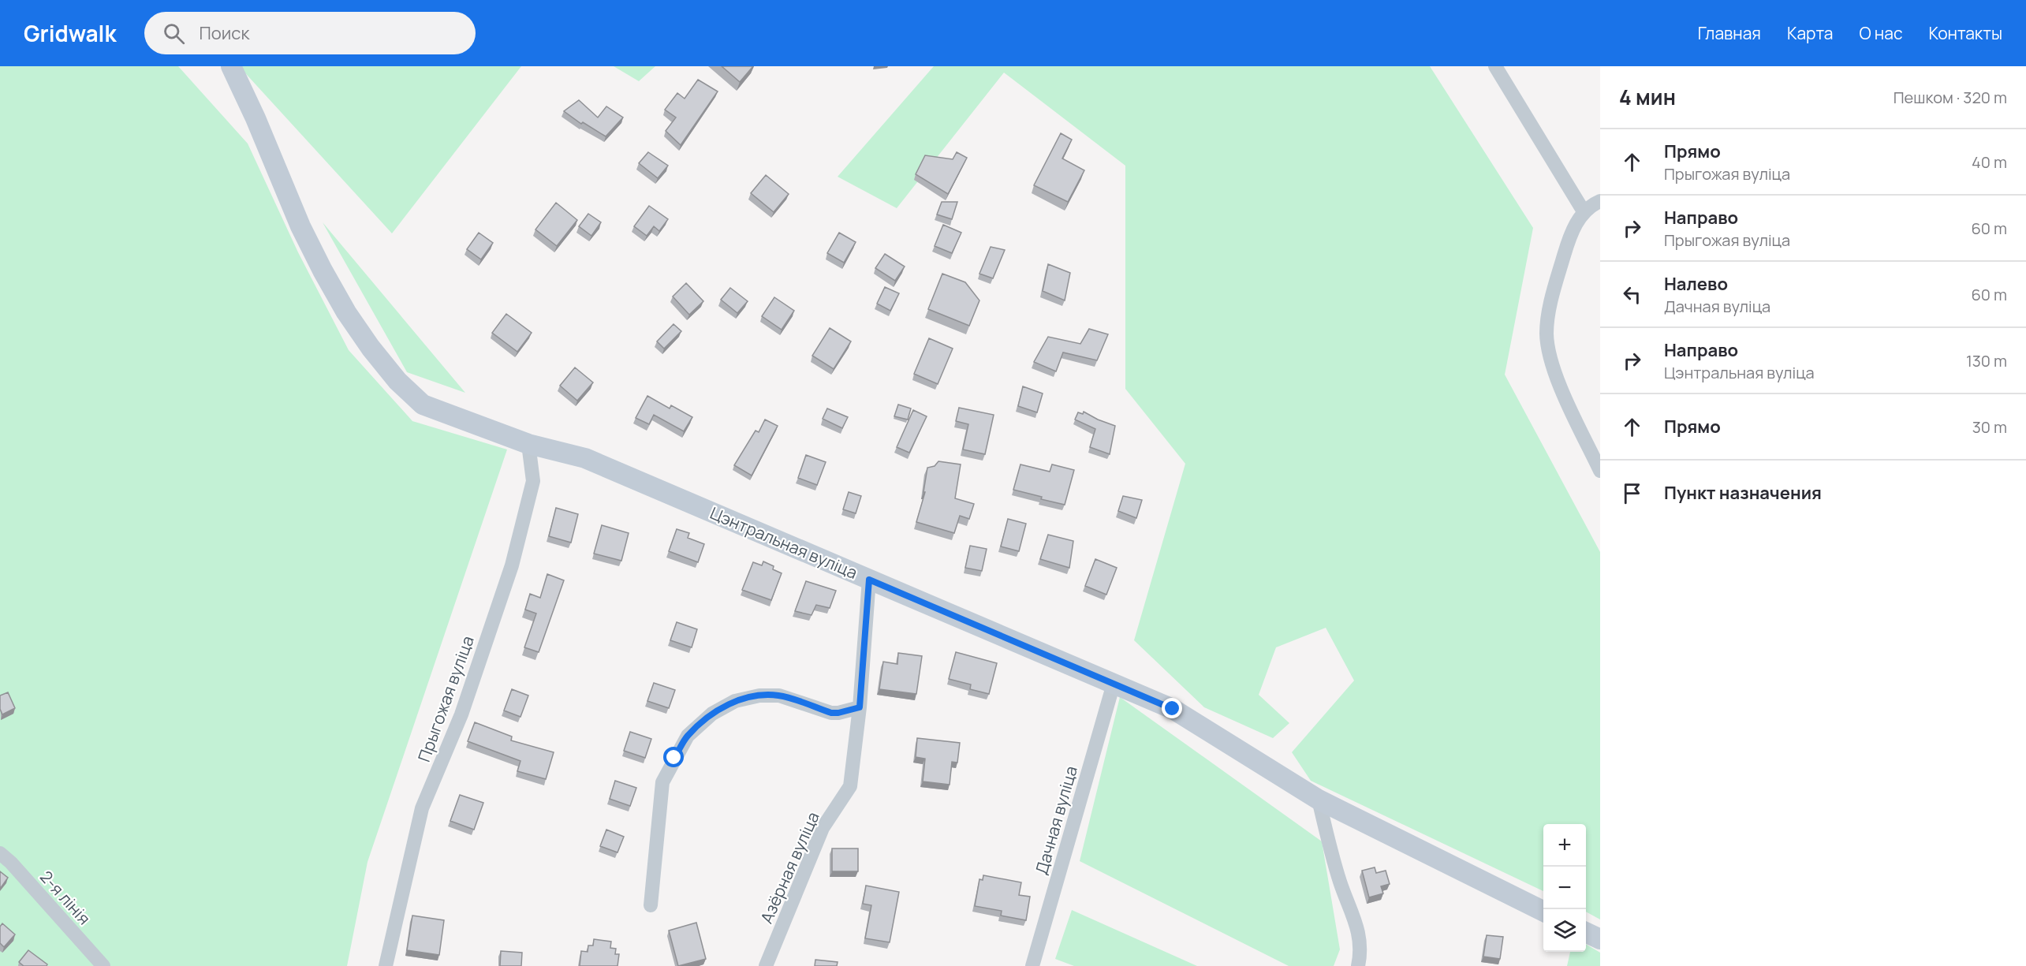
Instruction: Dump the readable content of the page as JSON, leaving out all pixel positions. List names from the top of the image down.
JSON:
{
  "streets": {
    "street": [
      "Цэнтральная вуліца",
      "Прыгожая вуліца",
      "Дачная вуліца",
      "Азёрная вуліца",
      "2-я лінія"
    ]
  },
  "crossings": [
    ["Цэнтральная вуліца", "Прыгожая вуліца"],
    ["Цэнтральная вуліца", "Дачная вуліца"]
  ],
  "page": {
    "header": "Gridwalk",
    "search": "Поиск",
    "nav": [
      "Главная",
      "Карта",
      "О нас",
      "Контакты"
    ],
    "heading": ["4 мин", "Пешком · 320 m"],
    "list": [
      ["Прямо", "Прыгожая вуліца", "40 m"],
      ["Направо", "Прыгожая вуліца", "60 m"],
      ["Налево", "Дачная вуліца", "60 m"],
      ["Направо", "Цэнтральная вуліца", "130 m"],
      ["Прямо", "30 m"],
      "Пункт назначения"
    ],
    "map_buttons": ["+", "−"]
  }
}
